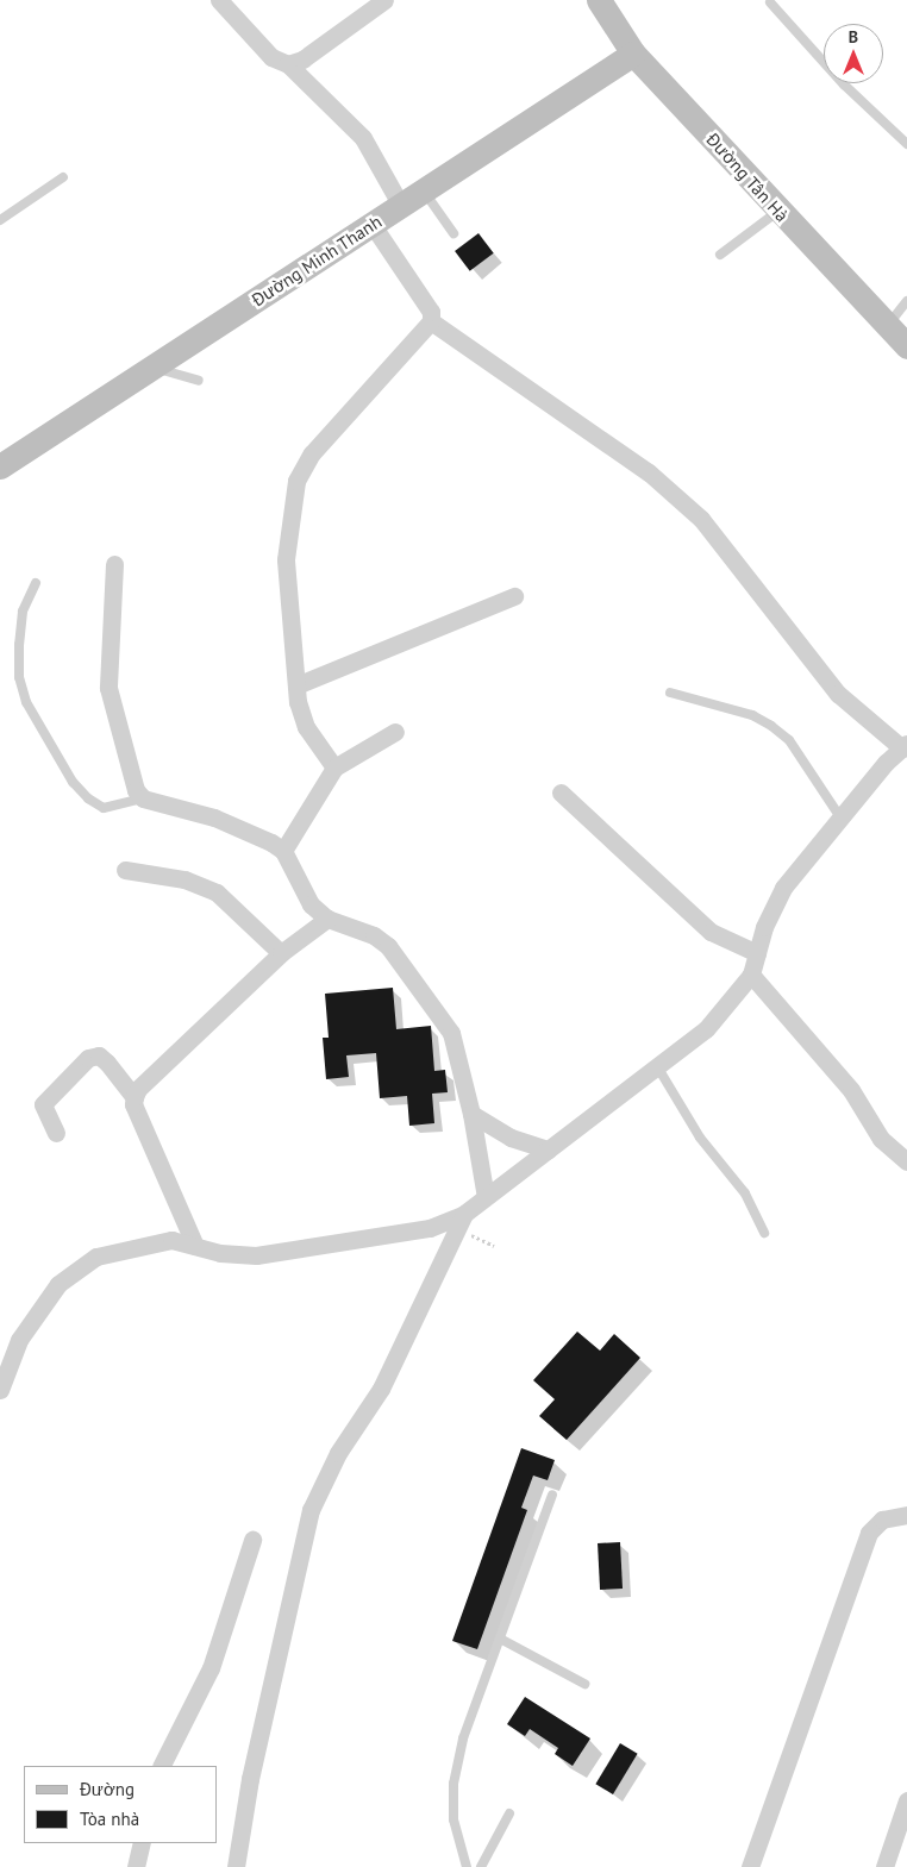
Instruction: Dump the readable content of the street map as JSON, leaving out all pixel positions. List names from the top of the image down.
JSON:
{
  "streets": {
    "street": ["Đường Tân Hà", "Đường Minh Thanh"]
  },
  "crossings": [
    ["Đường Tân Hà", "Đường Minh Thanh"]
  ],
  "legend": ["Đường", "Tòa nhà"],
  "north": "top"
}
